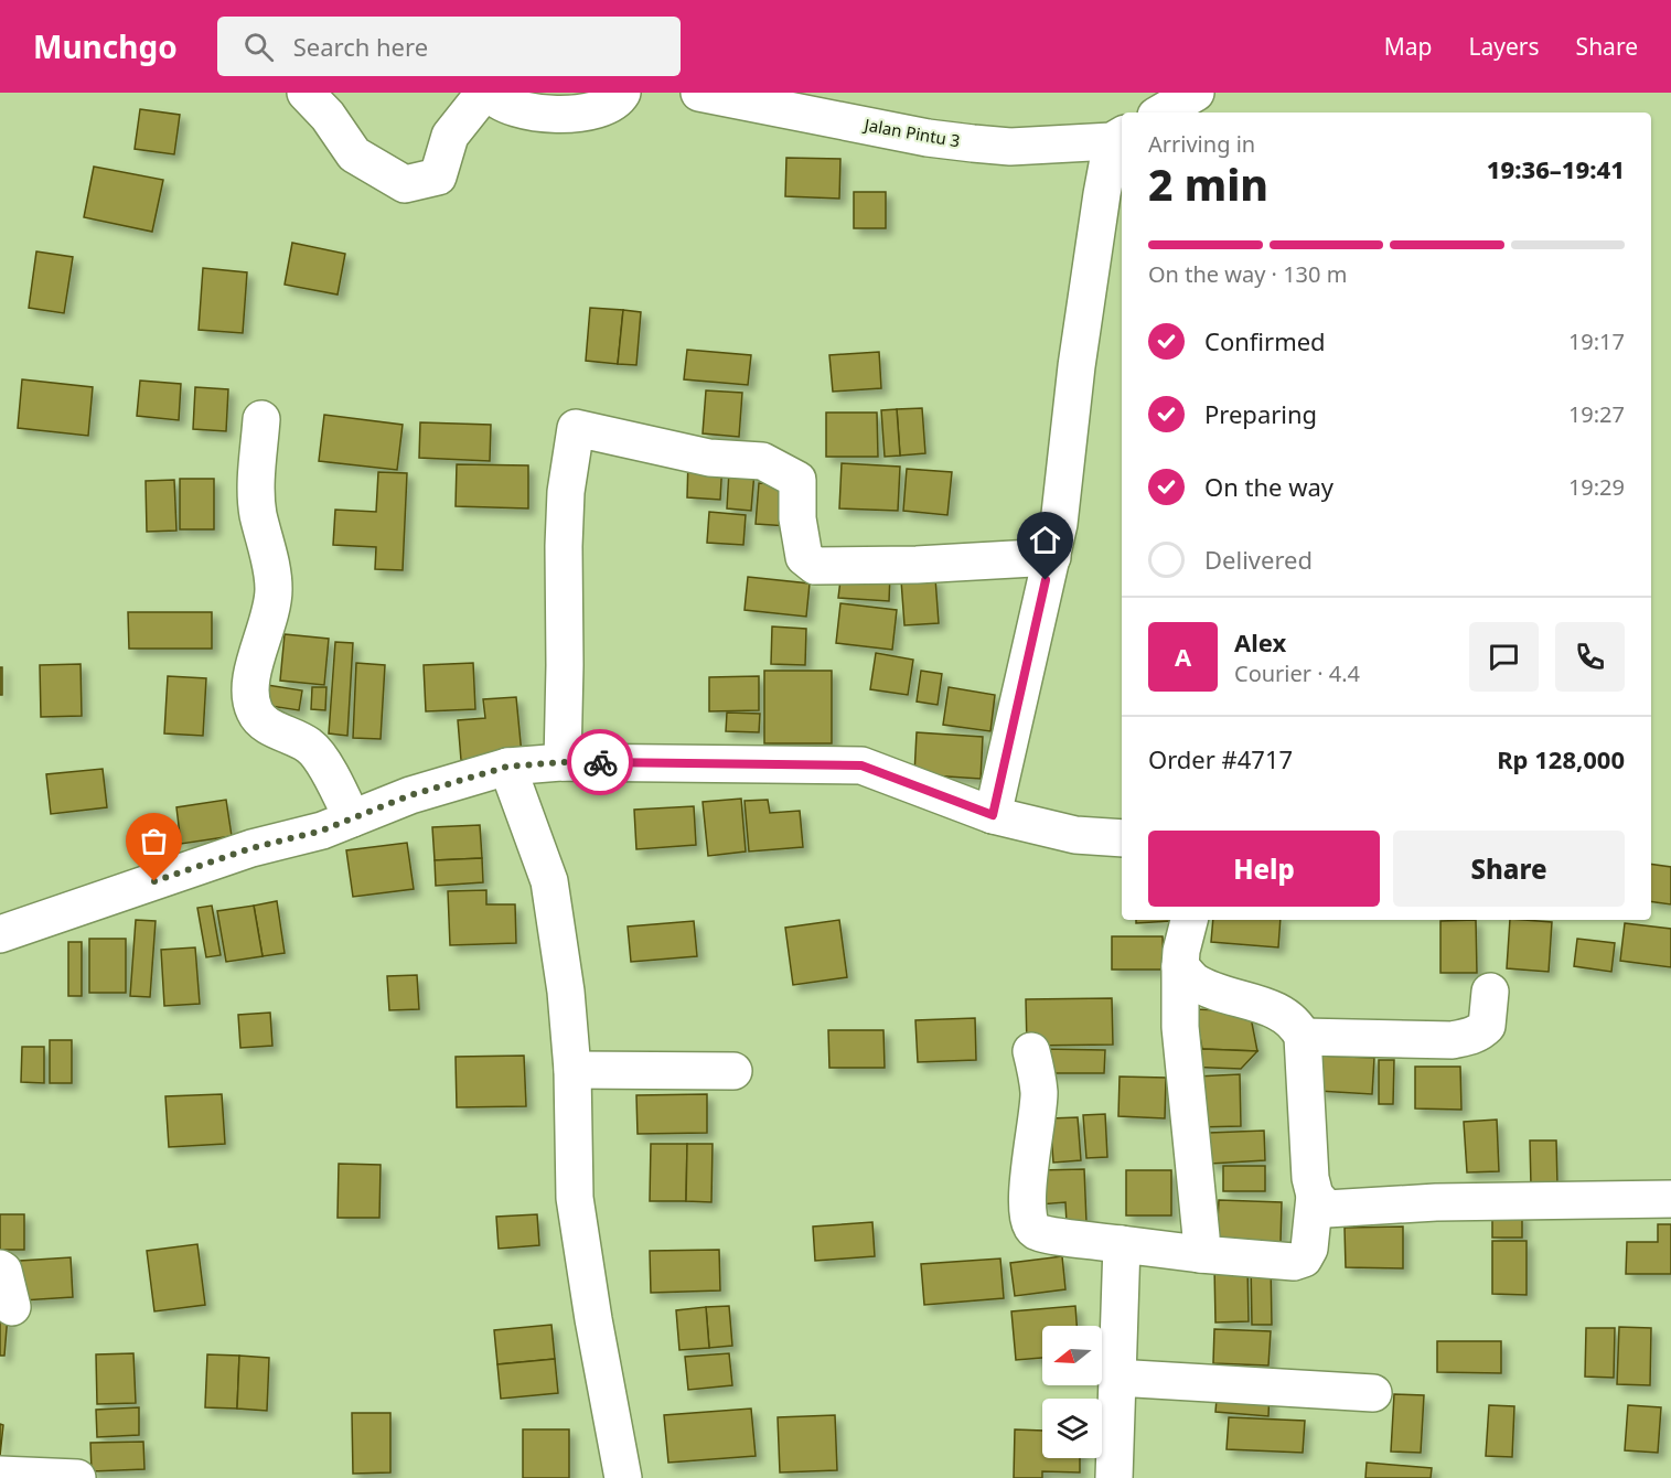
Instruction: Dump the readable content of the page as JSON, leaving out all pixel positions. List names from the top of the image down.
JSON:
{
  "streets": {
    "street": ["Jalan Pintu 3"]
  },
  "north": "left",
  "page": {
    "header": "Munchgo",
    "search": "Search here",
    "nav": ["Map", "Layers", "Share"],
    "heading": ["2 min", "Arriving in", "19:36–19:41"],
    "panel": [
      "Alex",
      "Courier · 4.4",
      "Order #4717",
      "Rp 128,000"
    ],
    "bar": "On the way · 130 m",
    "list": [
      ["Confirmed", "19:17"],
      ["Preparing", "19:27"],
      ["On the way", "19:29"],
      "Delivered"
    ],
    "round": "A",
    "buttons": ["Help", "Share"]
  }
}
